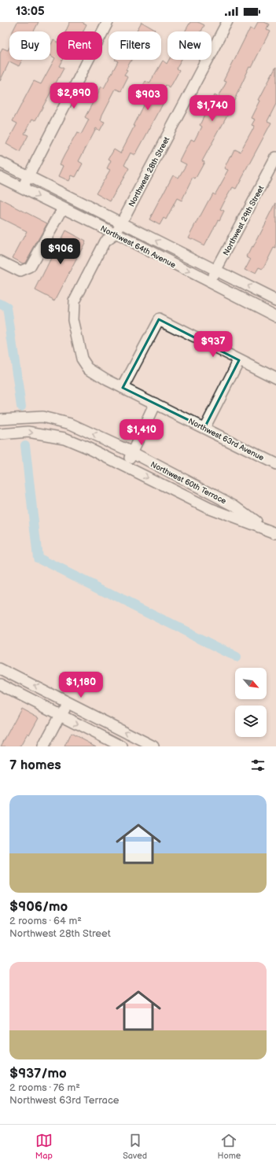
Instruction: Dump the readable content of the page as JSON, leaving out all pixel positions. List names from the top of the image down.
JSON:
{
  "streets": {
    "street": [
      "Northwest 28th Street",
      "Northwest 29th Street",
      "Northwest 64th Avenue",
      "Northwest 63rd Avenue",
      "Northwest 60th Terrace"
    ]
  },
  "crossings": [
    ["Northwest 28th Street", "Northwest 64th Avenue"],
    ["Northwest 28th Street", "Northwest 63rd Avenue"],
    ["Northwest 29th Street", "Northwest 64th Avenue"]
  ],
  "north": "bottom right",
  "page": {
    "status": "13:05",
    "chip": [
      "Buy",
      "Rent",
      "Filters",
      "New"
    ],
    "price": [
      "$2,890",
      "$903",
      "$1,740",
      "$906",
      "$937",
      "$1,410",
      "$1,180"
    ],
    "heading": "7 homes",
    "list": [
      {
        "name": "$906/mo",
        "note": "2 rooms · 64 m² · Northwest 28th Street"
      },
      {
        "name": "$937/mo",
        "note": "2 rooms · 76 m² · Northwest 63rd Terrace"
      }
    ],
    "tabs": ["Map", "Saved", "Home"]
  }
}
